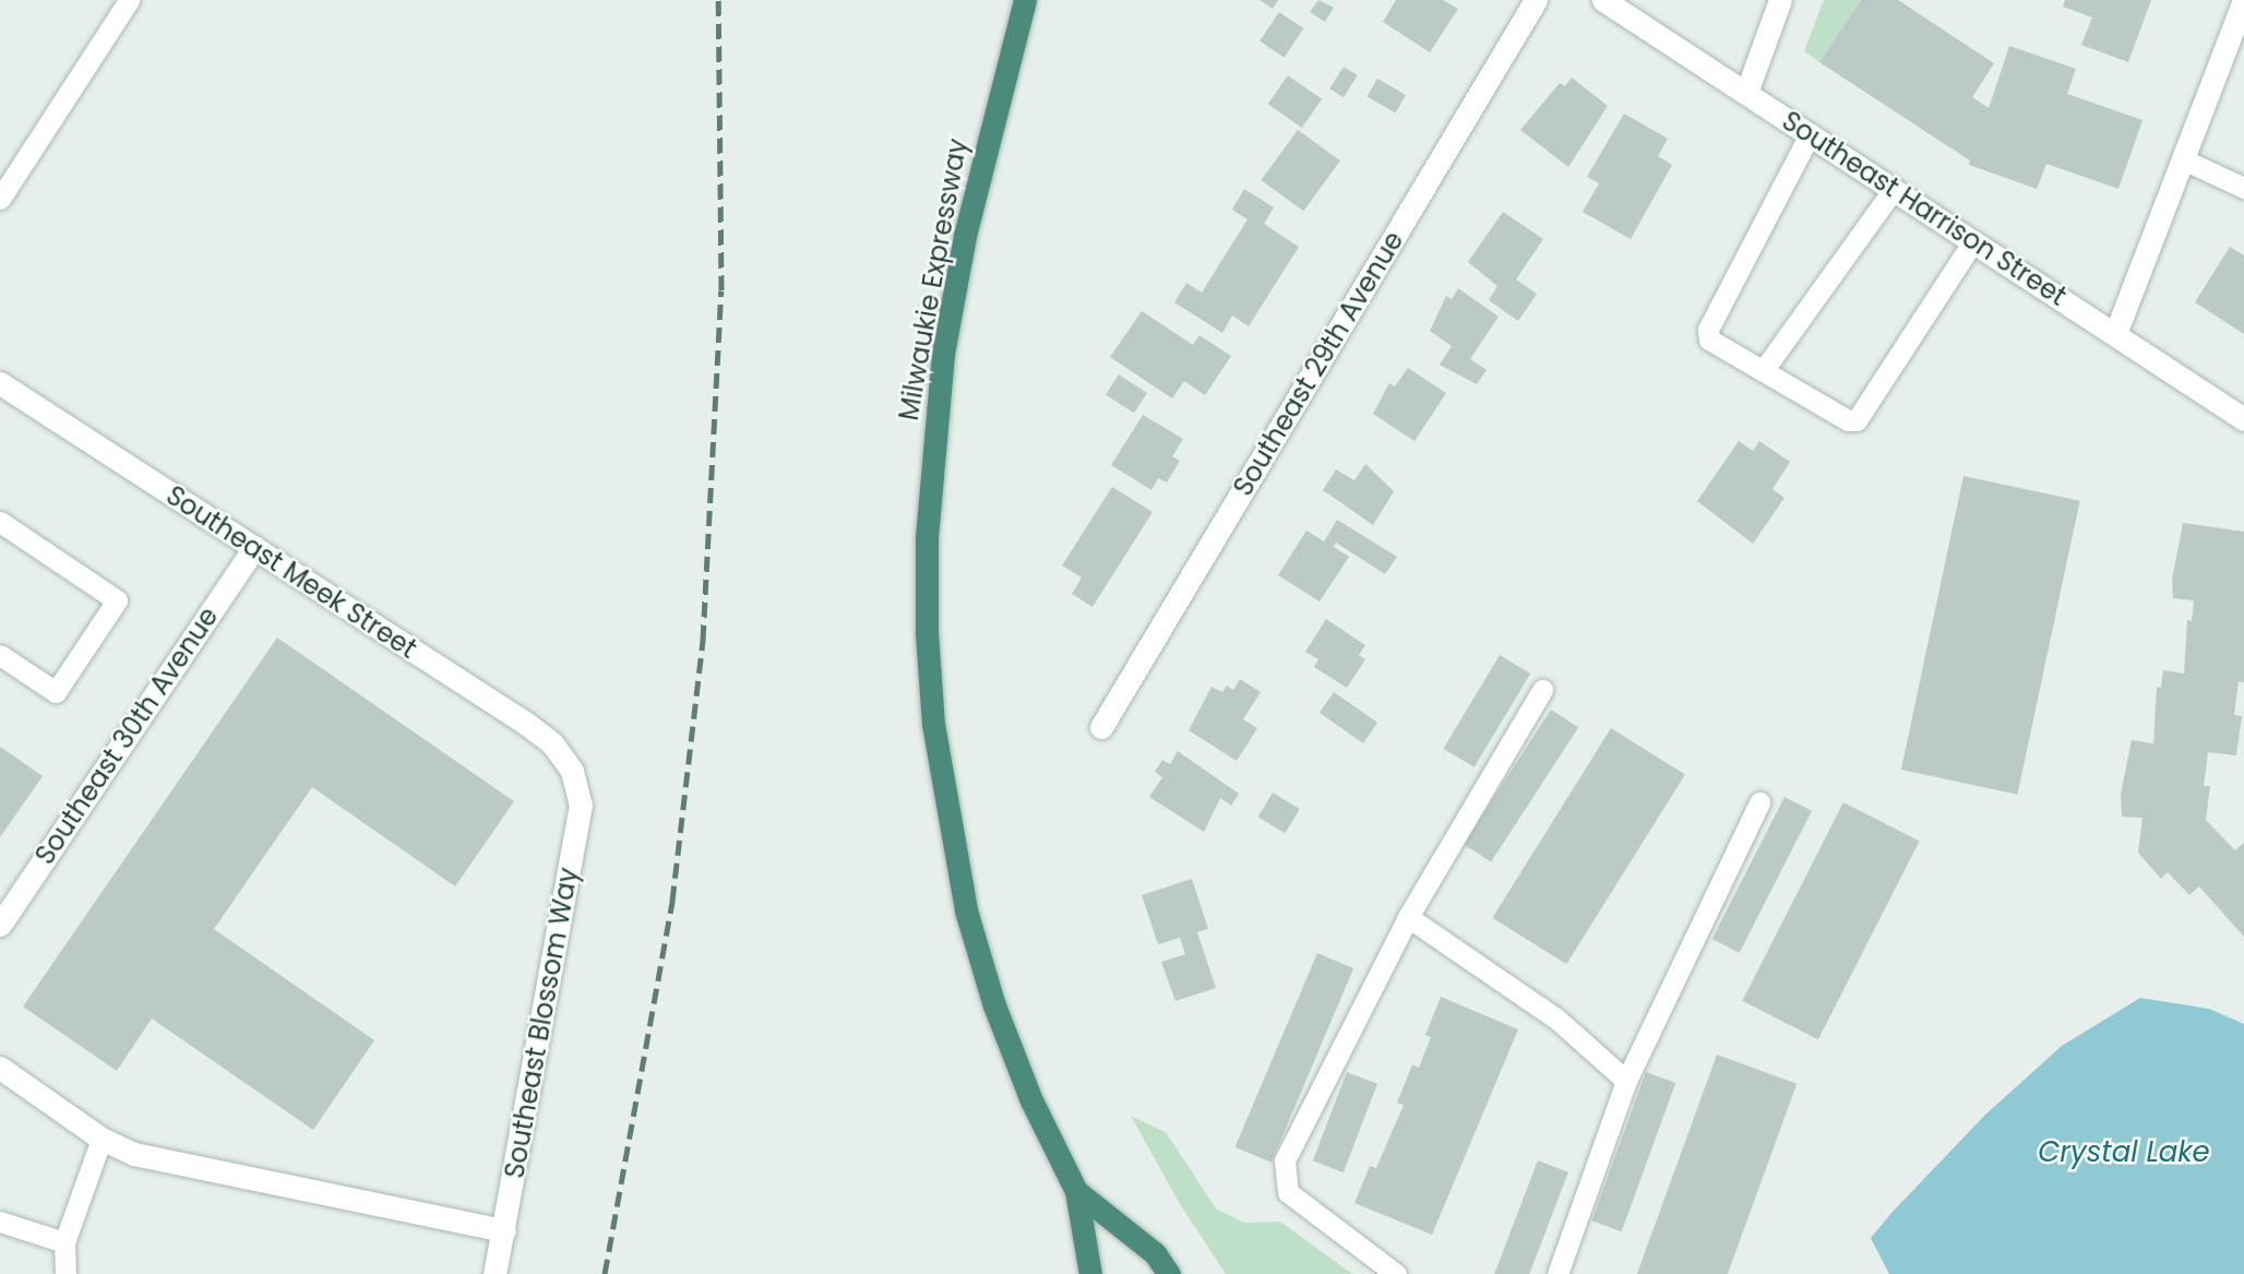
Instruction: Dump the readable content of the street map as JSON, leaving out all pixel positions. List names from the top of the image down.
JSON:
{
  "streets": {
    "highway": ["Milwaukie Expressway"],
    "street": [
      "Southeast Harrison Street",
      "Southeast 29th Avenue",
      "Southeast Meek Street",
      "Southeast 30th Avenue",
      "Southeast Blossom Way"
    ]
  },
  "crossings": [
    ["Southeast Meek Street", "Southeast 30th Avenue"],
    ["Southeast Meek Street", "Southeast Blossom Way"]
  ],
  "water": ["Crystal Lake"]
}
